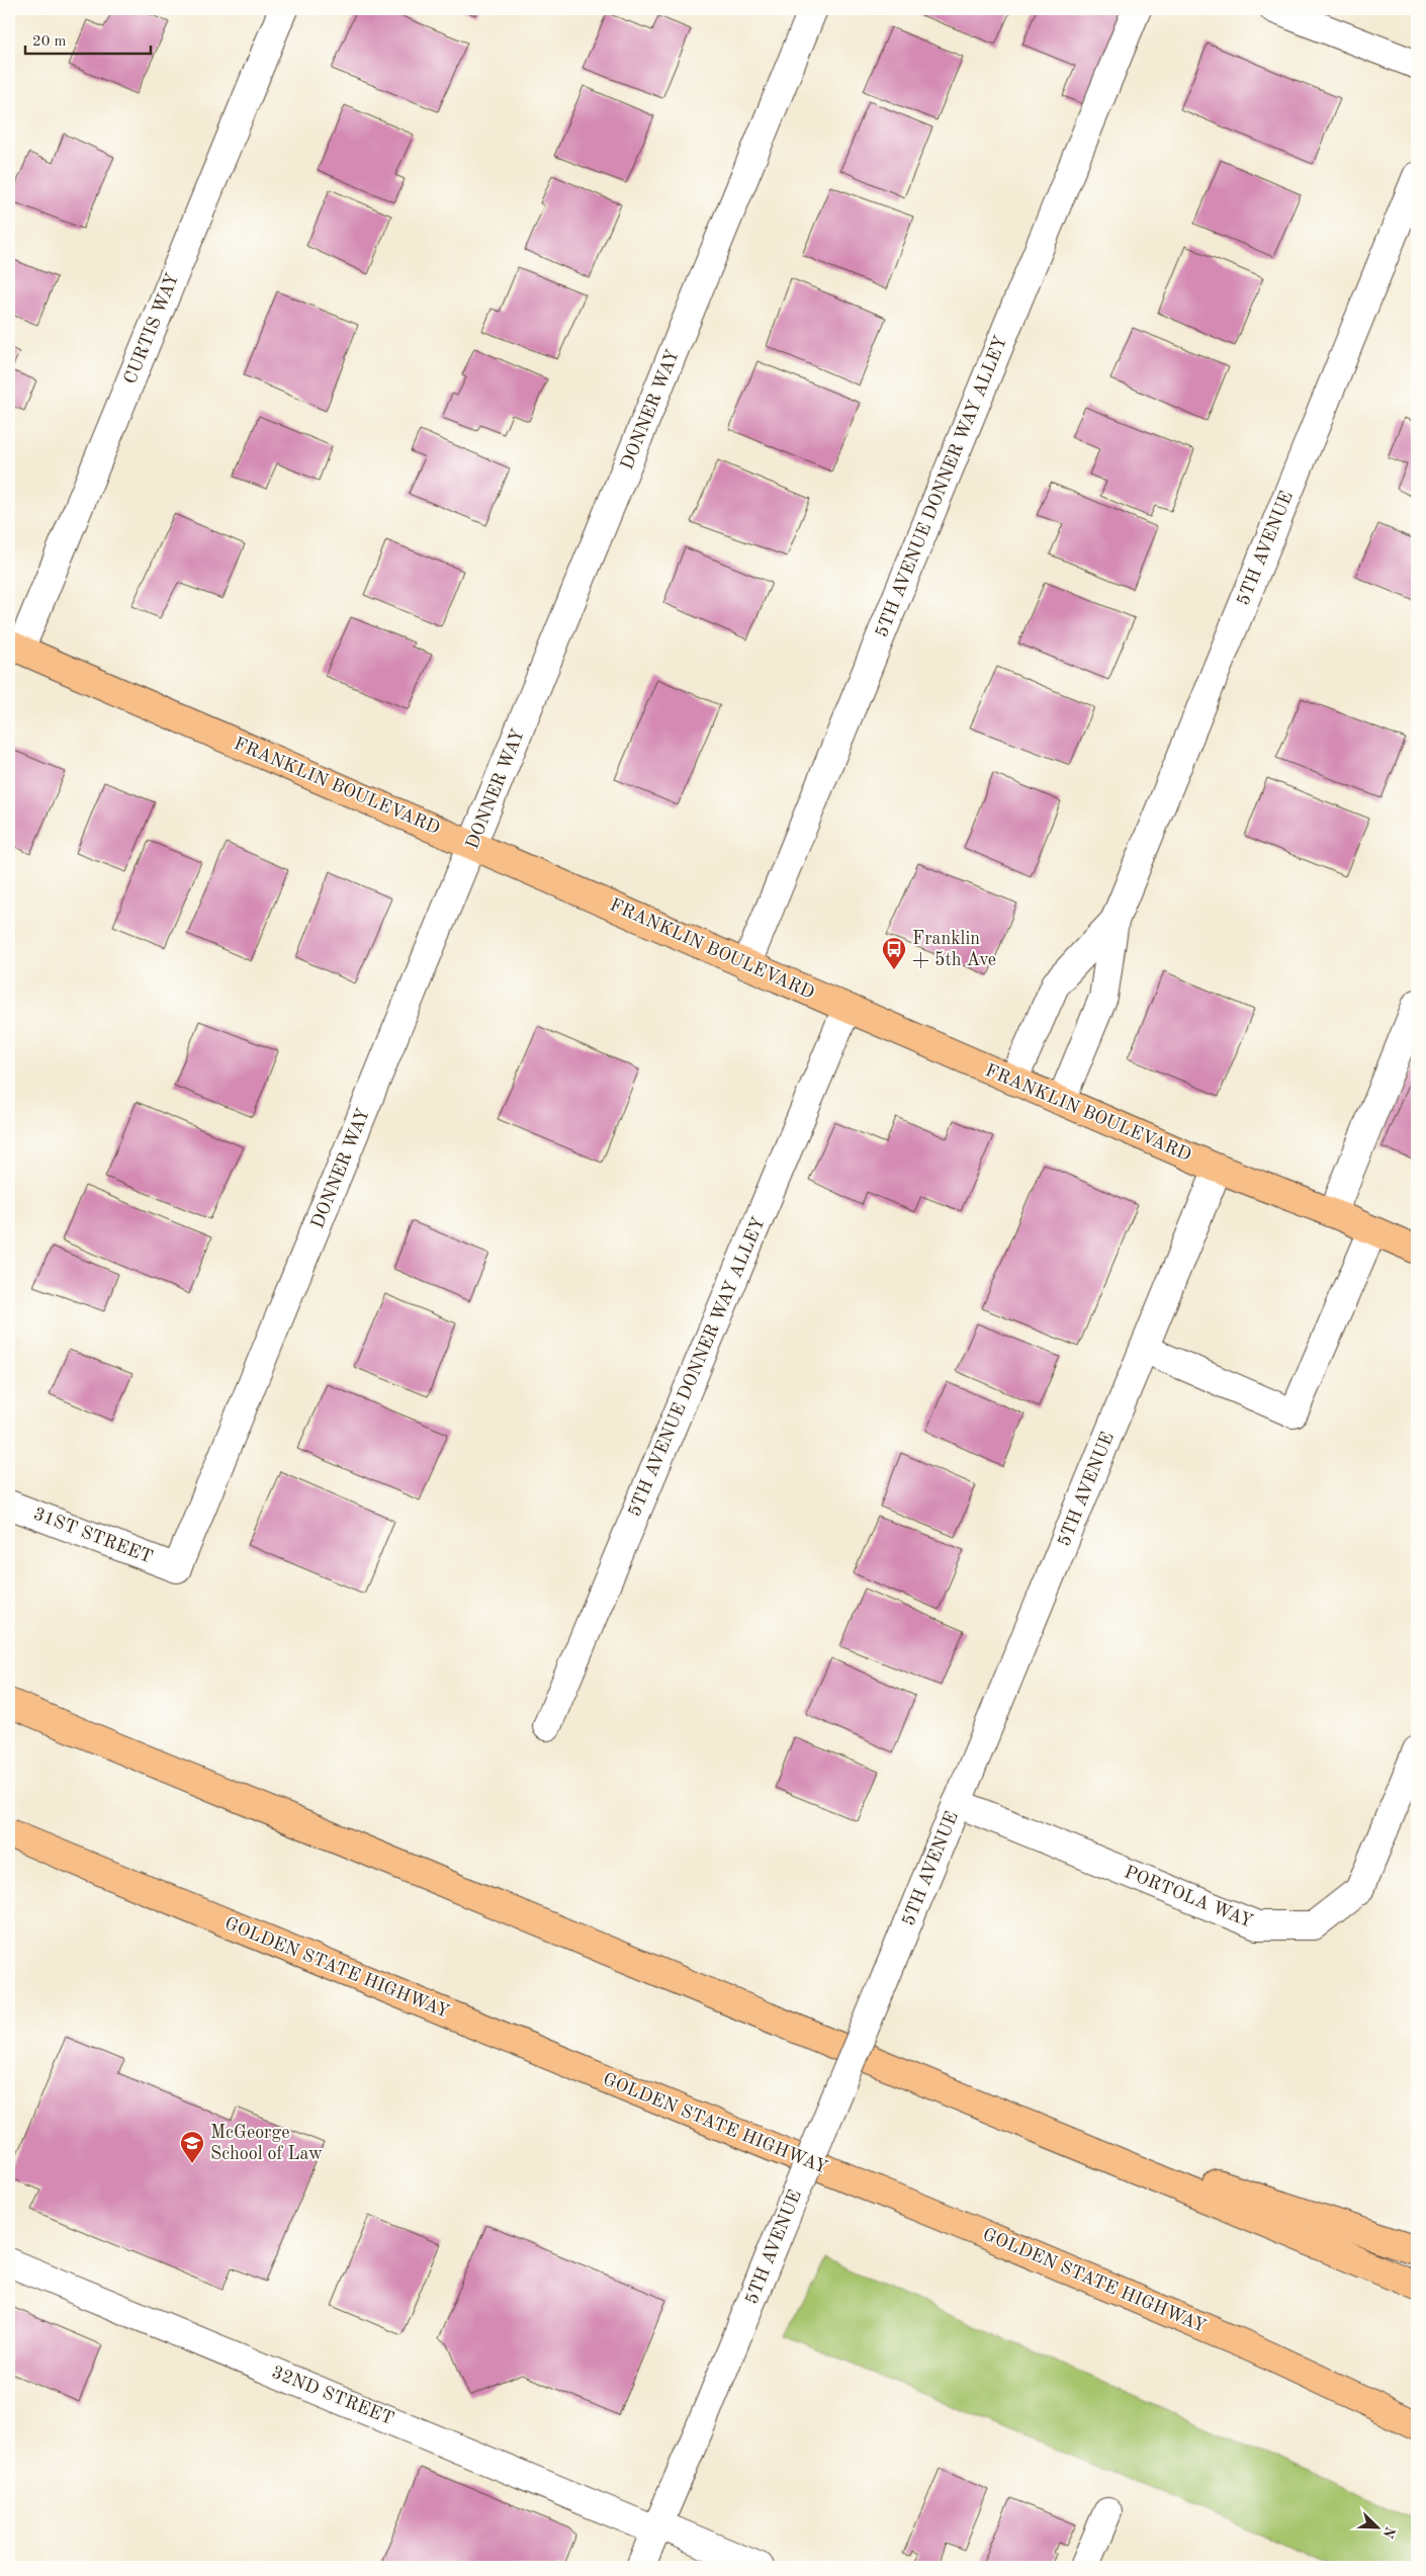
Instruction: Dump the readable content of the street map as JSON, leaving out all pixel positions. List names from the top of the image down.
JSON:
{
  "streets": {
    "main road": ["FRANKLIN BOULEVARD", "GOLDEN STATE HIGHWAY"],
    "street": [
      "CURTIS WAY",
      "DONNER WAY",
      "5TH AVENUE DONNER WAY ALLEY",
      "5TH AVENUE",
      "31ST STREET",
      "PORTOLA WAY",
      "32ND STREET"
    ]
  },
  "crossings": [
    ["CURTIS WAY", "FRANKLIN BOULEVARD"],
    ["DONNER WAY", "FRANKLIN BOULEVARD"],
    ["DONNER WAY", "31ST STREET"],
    ["5TH AVENUE DONNER WAY ALLEY", "FRANKLIN BOULEVARD"],
    ["5TH AVENUE", "FRANKLIN BOULEVARD"],
    ["5TH AVENUE", "PORTOLA WAY"],
    ["5TH AVENUE", "32ND STREET"]
  ],
  "places": {
    "bus stop": ["Franklin + 5th Ave"],
    "school or university": ["McGeorge School of Law"]
  },
  "scale_bar": "20 m",
  "north": "bottom right"
}
